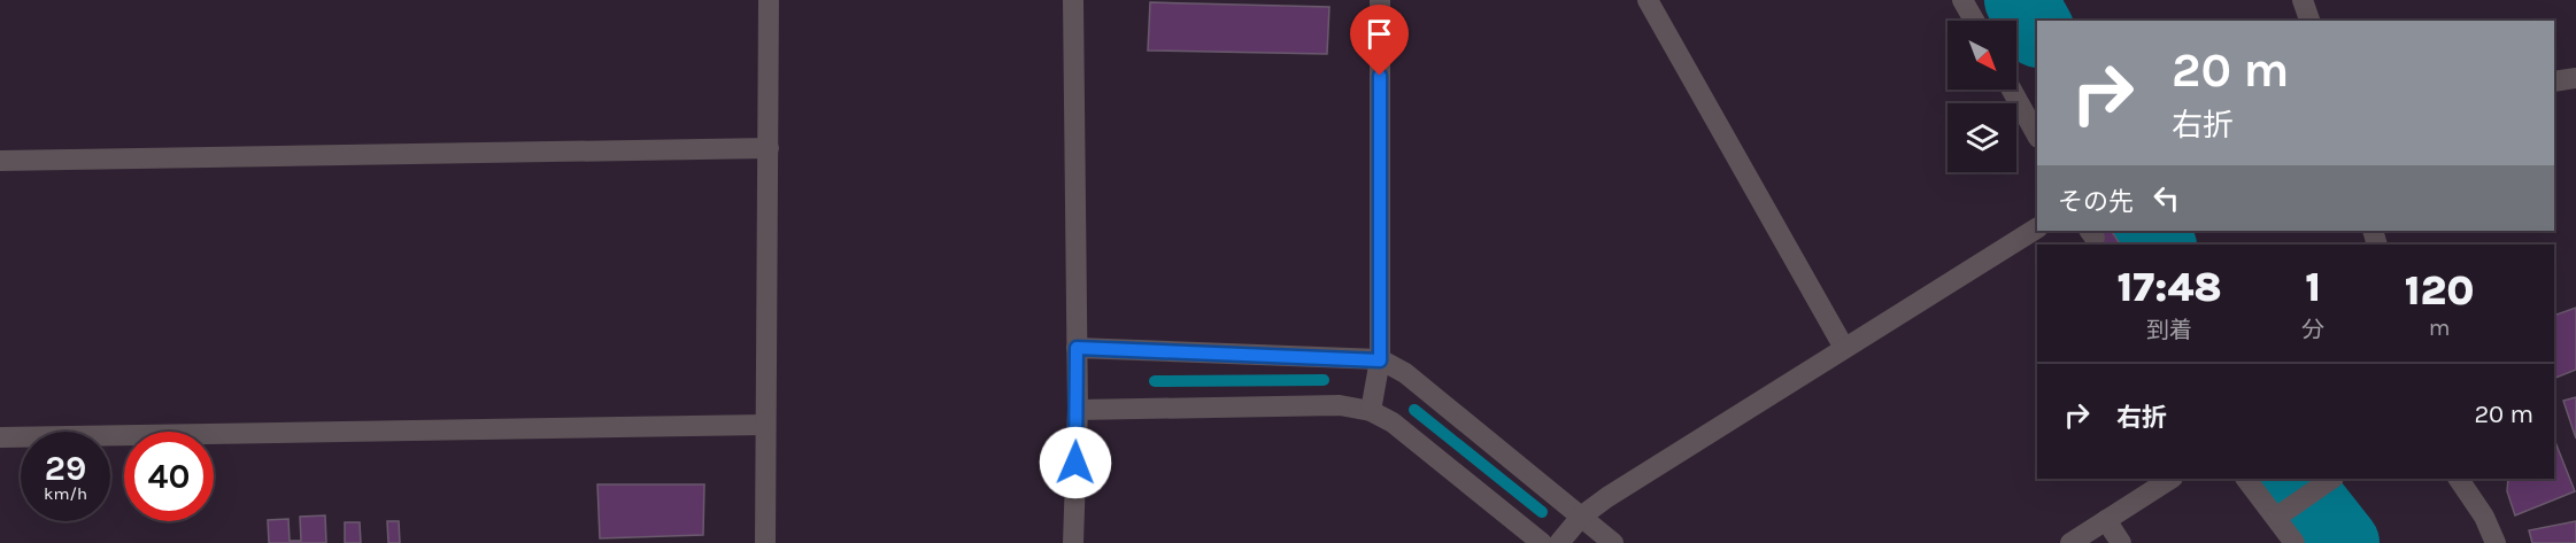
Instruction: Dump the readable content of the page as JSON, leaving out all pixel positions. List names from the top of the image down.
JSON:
{
  "north": "bottom right",
  "page": {
    "turn": ["20 m", "右折"],
    "then": "その先",
    "eta": [
      "17:48",
      "到着",
      "1",
      "分",
      "120",
      "m"
    ],
    "list": [
      {
        "name": "右折",
        "value": "20 m"
      }
    ],
    "speed": "29 km/h",
    "limit": "40"
  }
}
